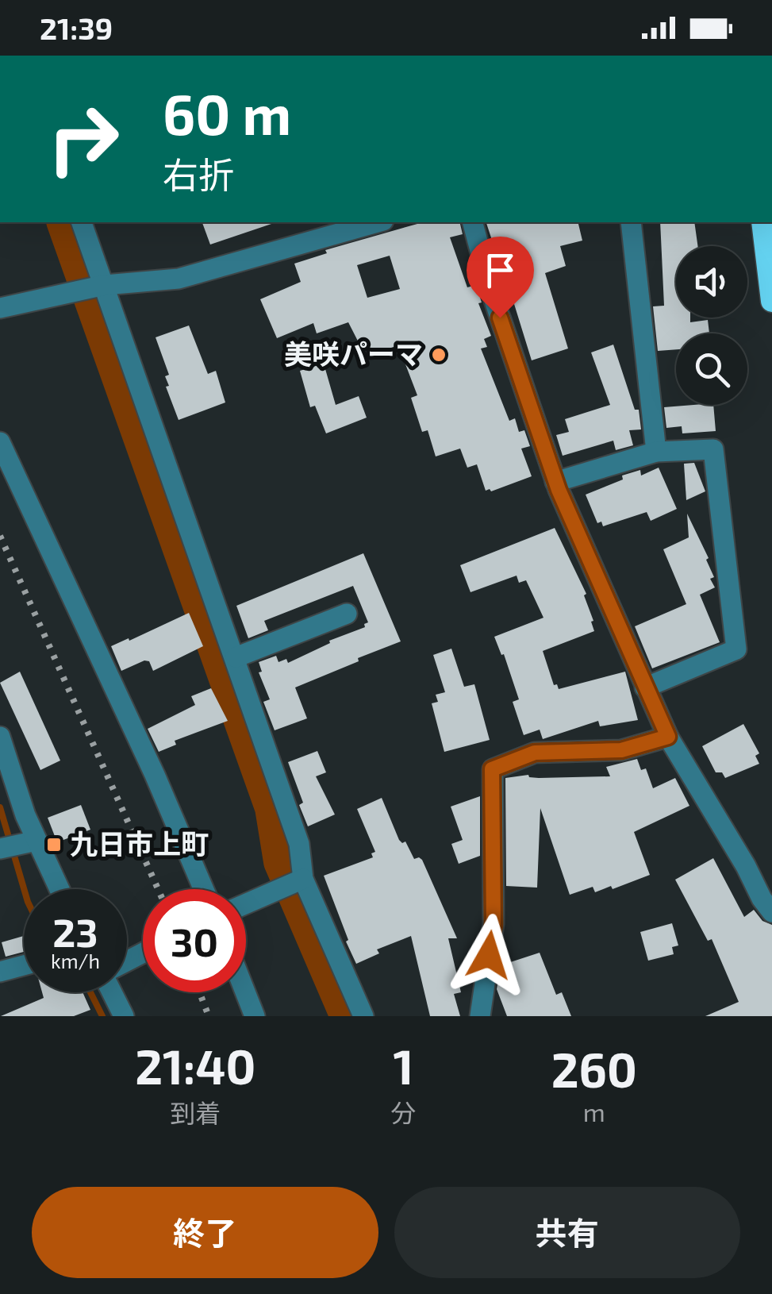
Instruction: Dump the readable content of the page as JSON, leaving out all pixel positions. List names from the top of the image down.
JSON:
{
  "places": {
    "other": ["美咲パーマ"],
    "transit": ["九日市上町"]
  },
  "page": {
    "status": "21:39",
    "turn": ["60 m", "右折"],
    "speed": "23 km/h",
    "limit": "30",
    "eta": [
      "21:40",
      "到着",
      "1",
      "分",
      "260",
      "m"
    ],
    "buttons": ["終了", "共有"]
  }
}
